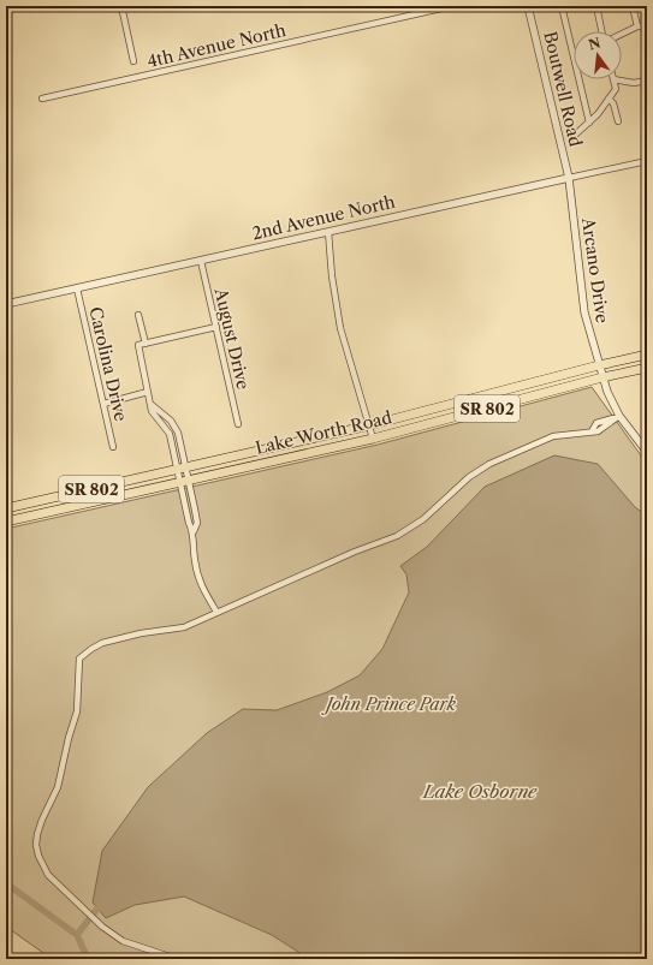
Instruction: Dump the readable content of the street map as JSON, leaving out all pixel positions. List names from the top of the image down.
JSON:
{
  "streets": {
    "main road": ["SR 802", "Lake Worth Road"],
    "street": [
      "4th Avenue North",
      "Boutwell Road",
      "2nd Avenue North",
      "Arcano Drive",
      "August Drive",
      "Carolina Drive"
    ]
  },
  "crossings": [
    ["Boutwell Road", "2nd Avenue North"],
    ["Boutwell Road", "Arcano Drive"],
    ["2nd Avenue North", "Arcano Drive"],
    ["2nd Avenue North", "August Drive"],
    ["2nd Avenue North", "Carolina Drive"],
    ["Arcano Drive", "Lake Worth Road"]
  ],
  "water": ["Lake Osborne"],
  "parks": ["John Prince Park"],
  "north": "top"
}
